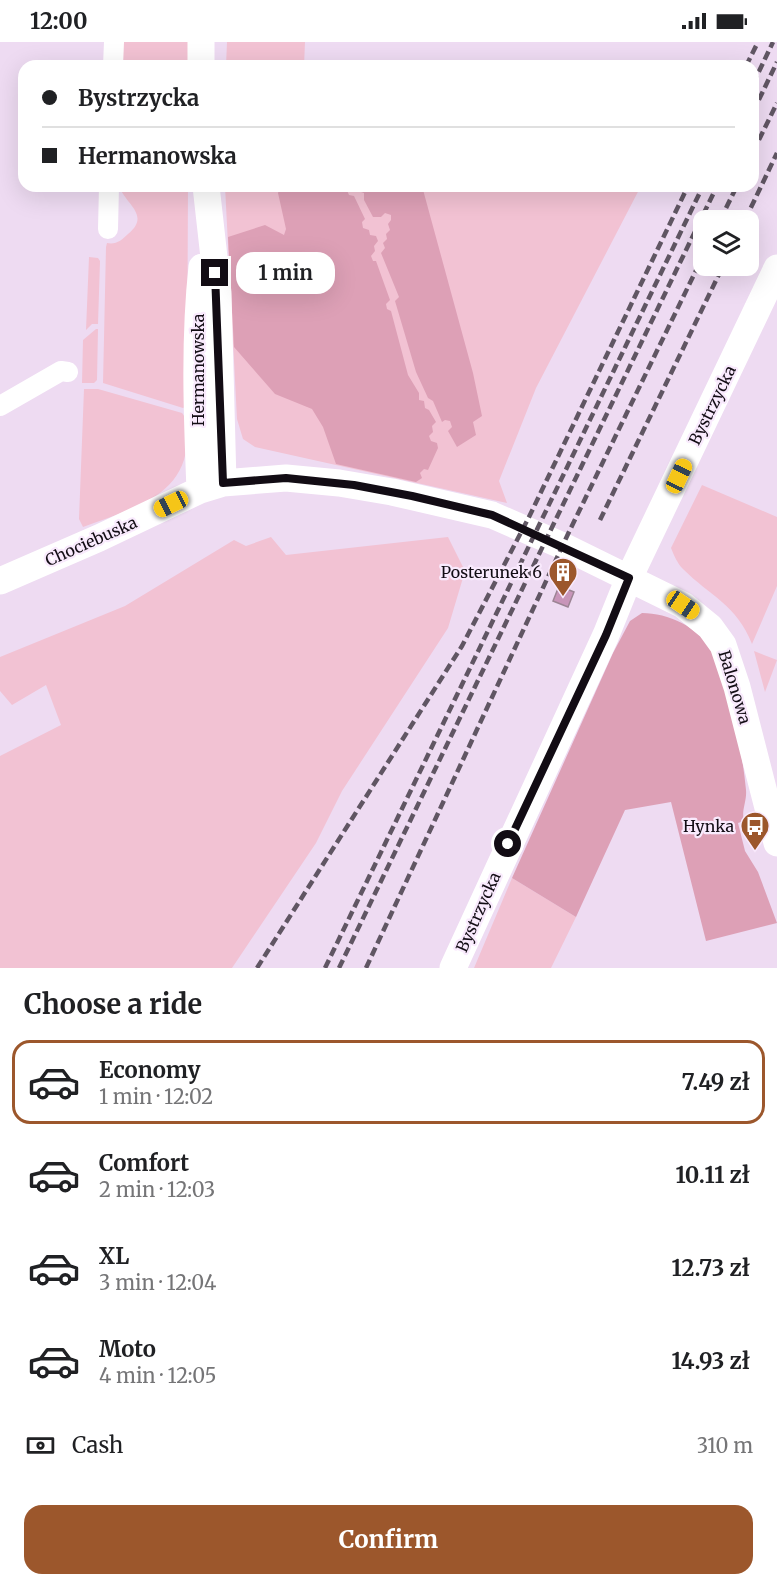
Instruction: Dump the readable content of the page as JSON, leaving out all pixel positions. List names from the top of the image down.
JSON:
{
  "streets": {
    "street": [
      "Hermanowska",
      "Bystrzycka",
      "Chociebuska",
      "Balonowa"
    ]
  },
  "crossings": [
    ["Hermanowska", "Chociebuska"],
    ["Bystrzycka", "Chociebuska"],
    ["Bystrzycka", "Balonowa"],
    ["Chociebuska", "Balonowa"]
  ],
  "places": {
    "building": ["Posterunek 6"],
    "bus stop": ["Hynka"]
  },
  "page": {
    "status": "12:00",
    "banner": ["Bystrzycka", "Hermanowska"],
    "bubble": "1 min",
    "heading": "Choose a ride",
    "list": [
      {
        "name": "Economy",
        "note": "1 min · 12:02",
        "value": "7.49 zł"
      },
      {
        "name": "Comfort",
        "note": "2 min · 12:03",
        "value": "10.11 zł"
      },
      {
        "name": "XL",
        "note": "3 min · 12:04",
        "value": "12.73 zł"
      },
      {
        "name": "Moto",
        "note": "4 min · 12:05",
        "value": "14.93 zł"
      }
    ],
    "pay": ["Cash", "310 m"],
    "buttons": "Confirm"
  }
}
